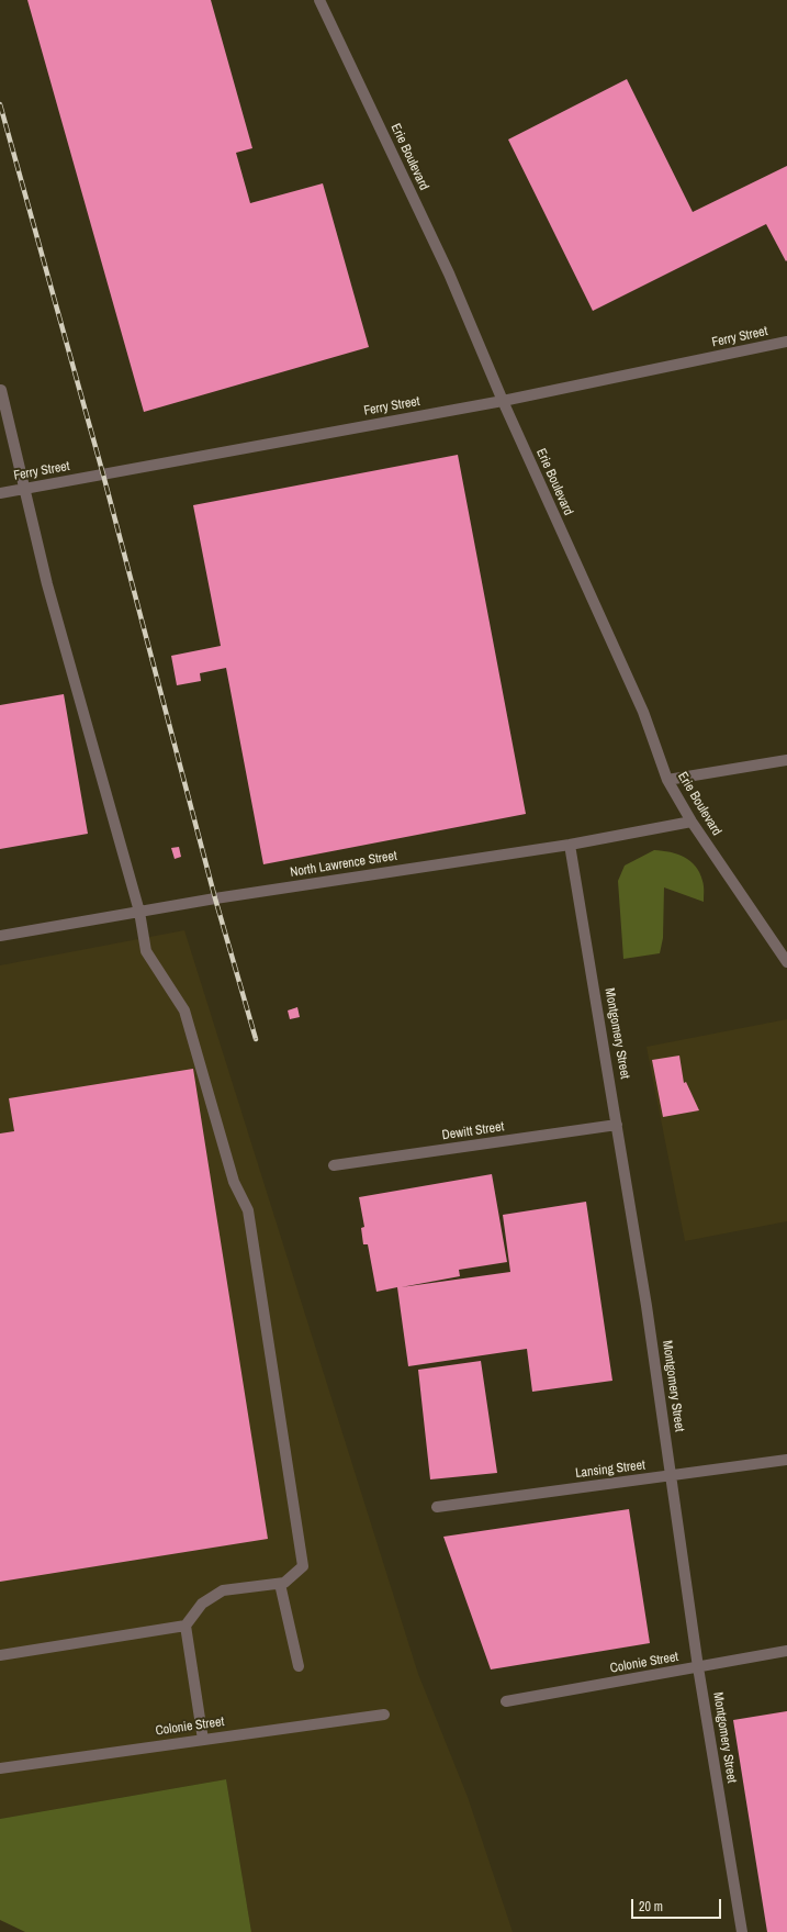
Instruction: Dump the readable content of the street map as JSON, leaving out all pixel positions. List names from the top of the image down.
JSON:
{
  "streets": {
    "street": [
      "Erie Boulevard",
      "Ferry Street",
      "North Lawrence Street",
      "Montgomery Street",
      "Dewitt Street",
      "Lansing Street",
      "Colonie Street"
    ]
  },
  "crossings": [
    ["Erie Boulevard", "Ferry Street"],
    ["Erie Boulevard", "North Lawrence Street"],
    ["North Lawrence Street", "Montgomery Street"],
    ["Montgomery Street", "Dewitt Street"],
    ["Montgomery Street", "Lansing Street"],
    ["Montgomery Street", "Colonie Street"]
  ],
  "scale_bar": "20 m"
}
